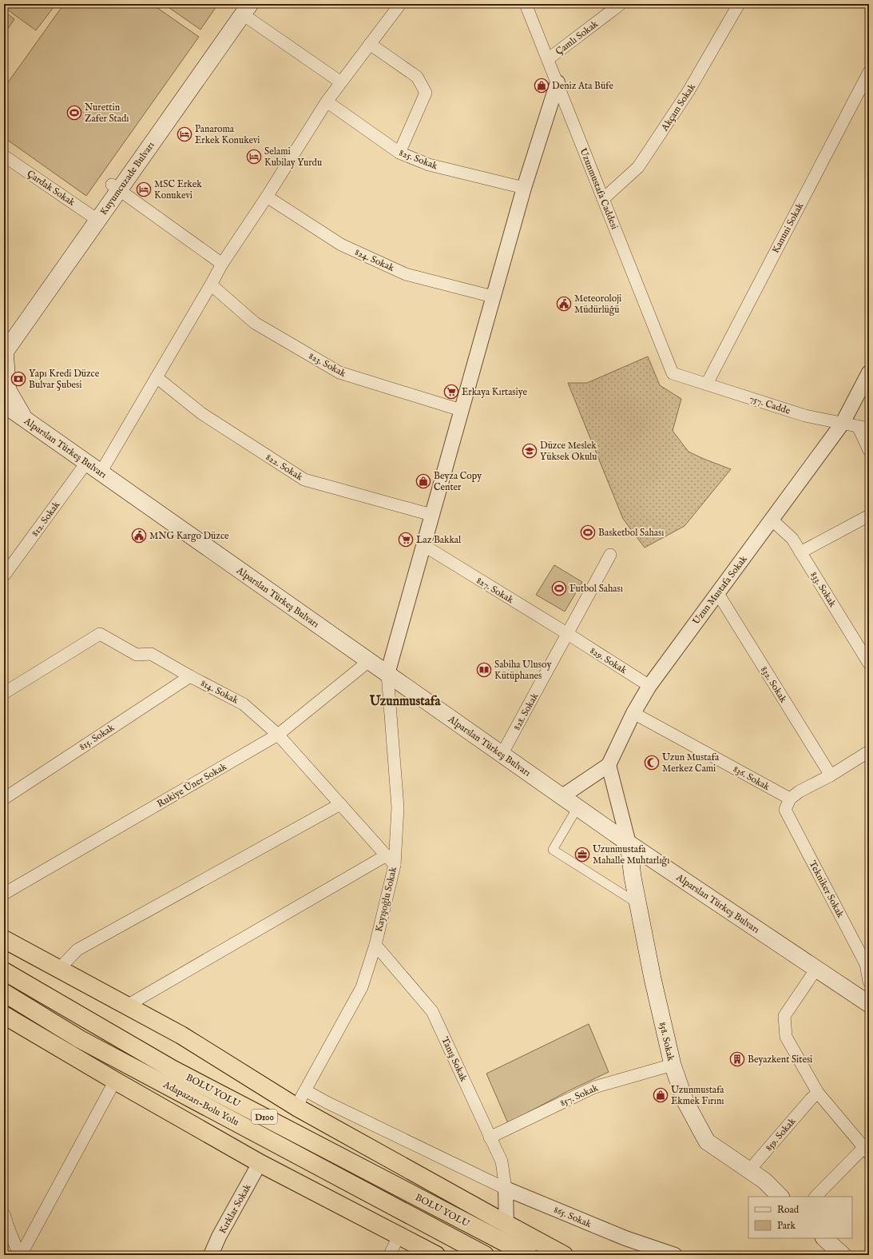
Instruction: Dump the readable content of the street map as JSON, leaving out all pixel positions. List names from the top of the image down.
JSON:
{
  "streets": {
    "highway": ["BOLU YOLU", "Adapazarı-Bolu Yolu", "D100"],
    "main road": ["Kuyumcuzade Bulvarı", "Alparslan Türkeş Bulvarı", "858. Sokak"],
    "street": [
      "Çamlı Sokak",
      "Akçam Sokak",
      "825. Sokak",
      "Çardak Sokak",
      "Uzunmustafa Caddesi",
      "Kanuni Sokak",
      "824. Sokak",
      "823. Sokak",
      "757. Cadde",
      "822. Sokak",
      "812. Sokak",
      "833. Sokak",
      "827. Sokak",
      "Uzun Mustafa Sokak",
      "829. Sokak",
      "832. Sokak",
      "814. Sokak",
      "828. Sokak",
      "815. Sokak",
      "836. Sokak",
      "Rukiye Üner Sokak",
      "Tekniker Sokak",
      "Kayışoğlu Sokak",
      "Tanış Sokak",
      "857. Sokak",
      "859. Sokak",
      "Kırklar Sokak",
      "865. Sokak"
    ]
  },
  "crossings": [
    ["Çamlı Sokak", "Uzunmustafa Caddesi"],
    ["Akçam Sokak", "Uzunmustafa Caddesi"],
    ["Kuyumcuzade Bulvarı", "Çardak Sokak"],
    ["Uzunmustafa Caddesi", "757. Cadde"],
    ["Kanuni Sokak", "757. Cadde"],
    ["757. Cadde", "Uzun Mustafa Sokak"],
    ["Alparslan Türkeş Bulvarı", "812. Sokak"],
    ["Alparslan Türkeş Bulvarı", "828. Sokak"],
    ["Alparslan Türkeş Bulvarı", "Rukiye Üner Sokak"],
    ["Alparslan Türkeş Bulvarı", "Kayışoğlu Sokak"],
    ["Alparslan Türkeş Bulvarı", "858. Sokak"],
    ["833. Sokak", "Uzun Mustafa Sokak"],
    ["827. Sokak", "829. Sokak"],
    ["827. Sokak", "828. Sokak"],
    ["Uzun Mustafa Sokak", "829. Sokak"],
    ["Uzun Mustafa Sokak", "832. Sokak"],
    ["Uzun Mustafa Sokak", "836. Sokak"],
    ["829. Sokak", "828. Sokak"],
    ["814. Sokak", "815. Sokak"],
    ["814. Sokak", "Rukiye Üner Sokak"],
    ["814. Sokak", "Kayışoğlu Sokak"],
    ["836. Sokak", "Tekniker Sokak"],
    ["Kayışoğlu Sokak", "Tanış Sokak"],
    ["858. Sokak", "857. Sokak"],
    ["858. Sokak", "859. Sokak"],
    ["Tanış Sokak", "857. Sokak"],
    ["Tanış Sokak", "865. Sokak"]
  ],
  "districts": ["Uzunmustafa"],
  "places": {
    "shop": ["Deniz Ata Büfe", "Beyza Copy Center", "Uzunmustafa Ekmek Fırını"],
    "sports": ["Nurettin Zafer Stadı", "Basketbol Sahası", "Futbol Sahası"],
    "hotel": ["Panaroma Erkek Konukevi", "Selami Kubilay Yurdu", "MSC Erkek Konukevi"],
    "public building": ["Meteoroloji Müdürlüğü", "MNG Kargo Düzce"],
    "bank": ["Yapı Kredi Düzce Bulvar Şubesi"],
    "supermarket": ["Erkaya Kırtasiye", "Laz Bakkal"],
    "school or university": ["Düzce Meslek Yüksek Okulu"],
    "library": ["Sabiha Ulusoy Kütüphanes"],
    "mosque": ["Uzun Mustafa Merkez Cami"],
    "office": ["Uzunmustafa Mahalle Muhtarlığı"],
    "building": ["Beyazkent Sitesi"]
  },
  "legend": ["Road", "Park"]
}
